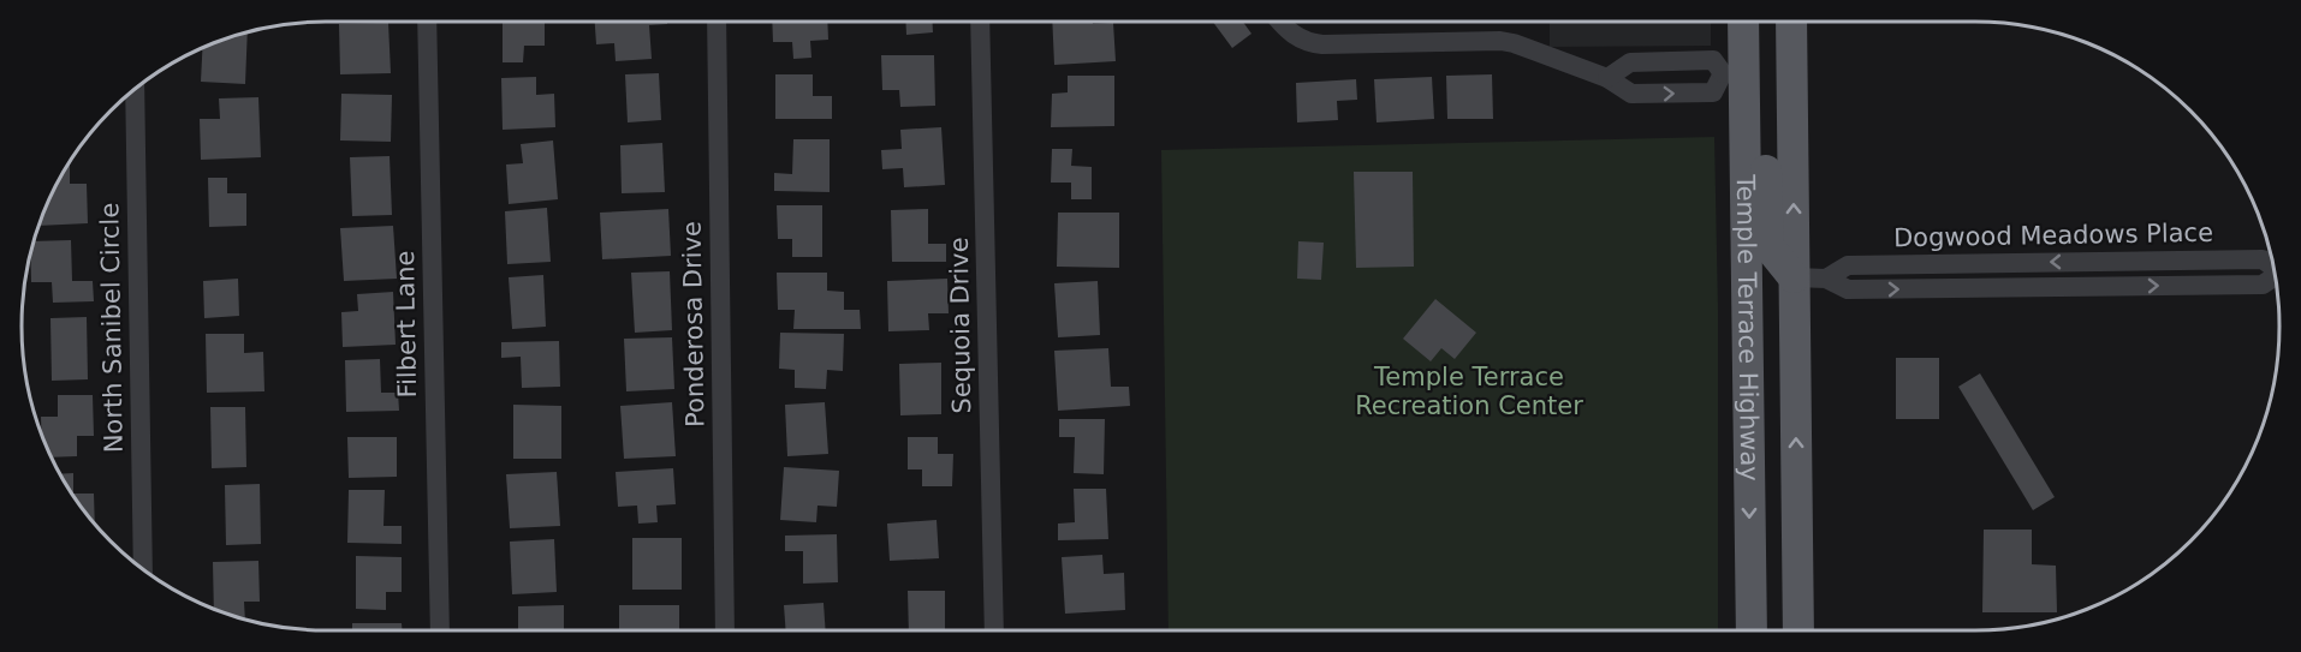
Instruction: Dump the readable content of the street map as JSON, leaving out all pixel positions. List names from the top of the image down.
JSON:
{
  "streets": {
    "main road": ["Temple Terrace Highway"],
    "street": [
      "Dogwood Meadows Place",
      "Filbert Lane",
      "Ponderosa Drive",
      "Sequoia Drive",
      "North Sanibel Circle"
    ]
  },
  "crossings": [
    ["Dogwood Meadows Place", "Temple Terrace Highway"]
  ],
  "parks": ["Temple Terrace Recreation Center"]
}
